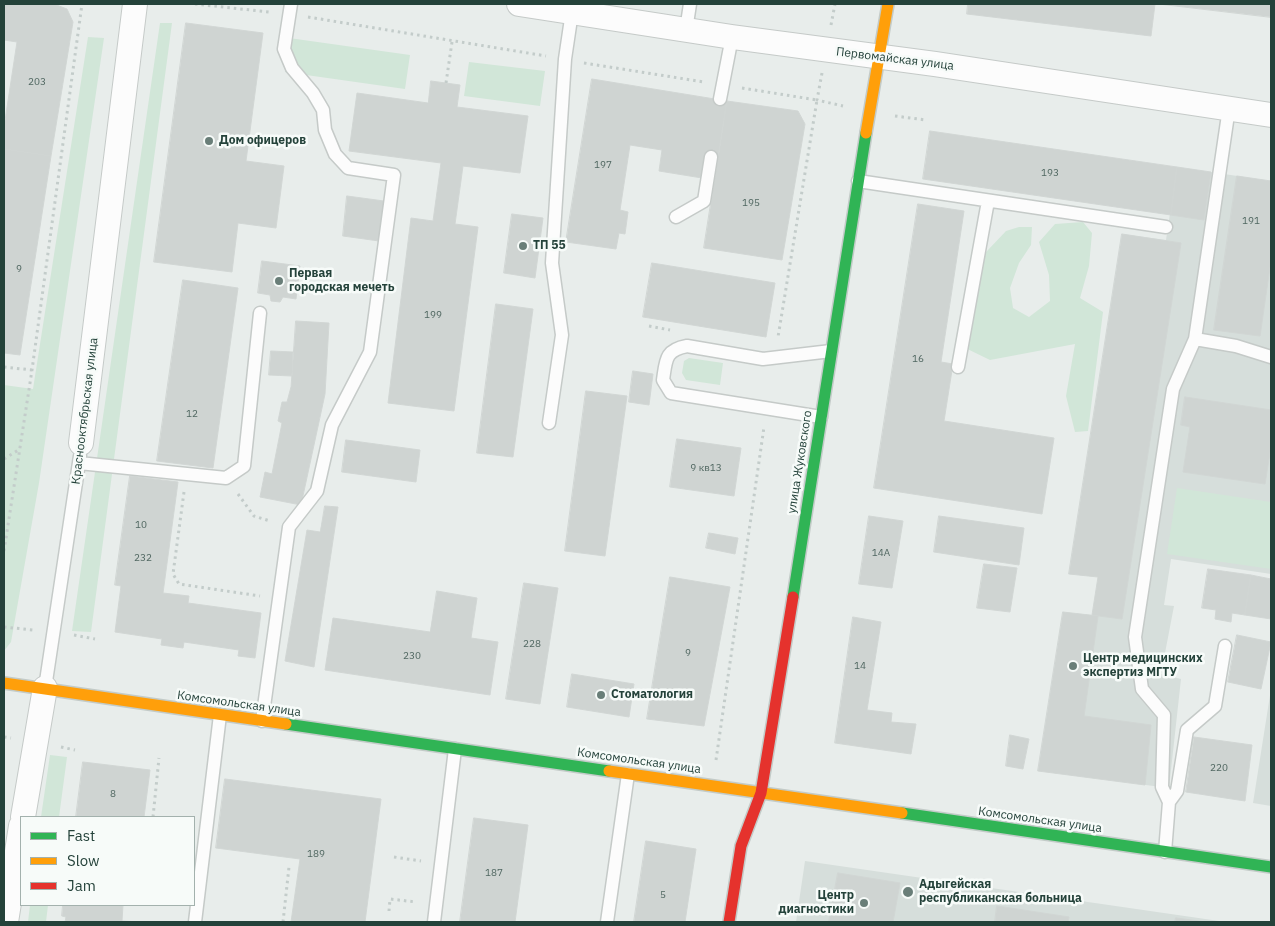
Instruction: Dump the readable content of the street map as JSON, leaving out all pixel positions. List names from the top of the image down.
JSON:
{
  "streets": {
    "street": [
      "Первомайская улица",
      "Краснооктябрьская улица",
      "улица Жуковского",
      "Комсомольская улица"
    ]
  },
  "crossings": [
    ["Первомайская улица", "улица Жуковского"],
    ["Краснооктябрьская улица", "Комсомольская улица"],
    ["улица Жуковского", "Комсомольская улица"]
  ],
  "places": [
    "Дом офицеров",
    "ТП 55",
    "Первая городская мечеть",
    "Центр медицинских экспертиз МГТУ",
    "Стоматология",
    "Адыгейская республиканская больница",
    "Центр диагностики"
  ],
  "house_numbers": [
    "203",
    "197",
    "193",
    "195",
    "191",
    "9",
    "199",
    "16",
    "12",
    "9 кв13",
    "10",
    "14А",
    "232",
    "228",
    "9",
    "230",
    "14",
    "220",
    "8",
    "189",
    "187",
    "5"
  ],
  "legend": ["Fast", "Slow", "Jam"]
}
